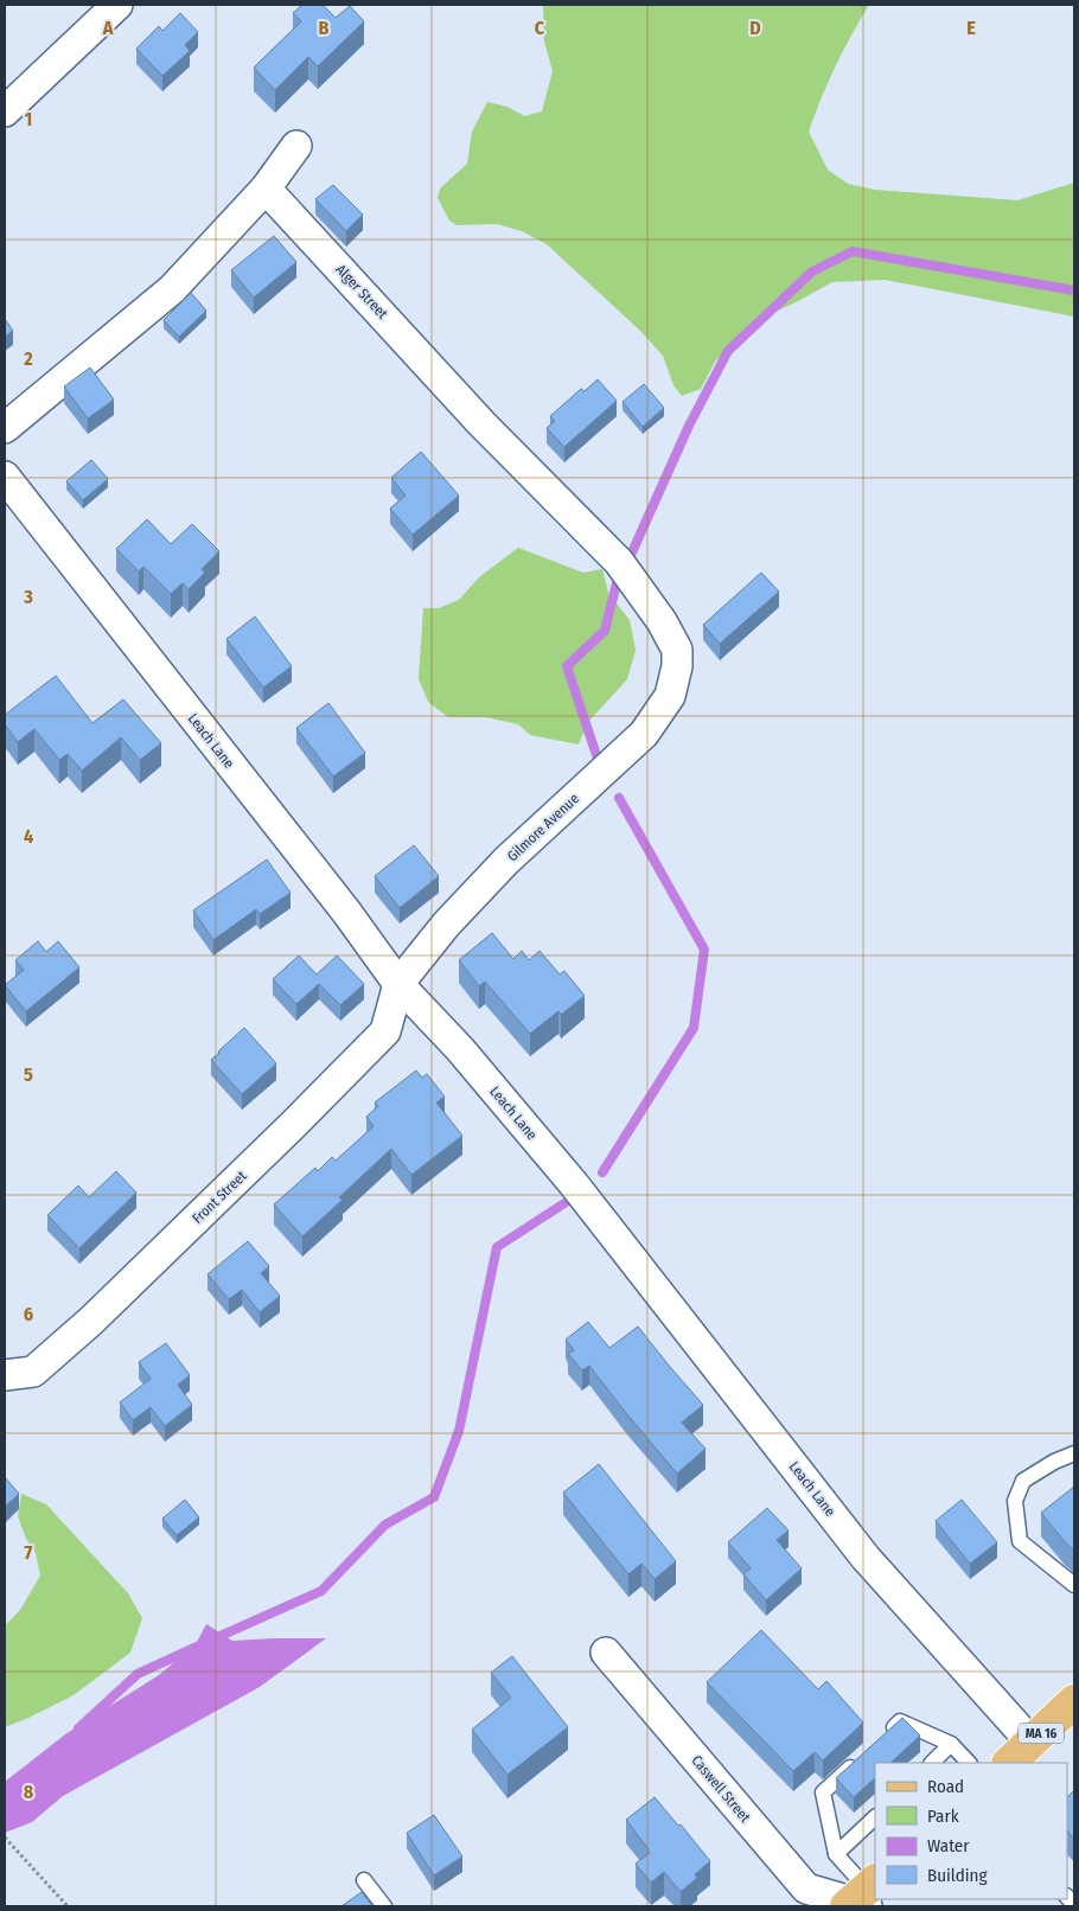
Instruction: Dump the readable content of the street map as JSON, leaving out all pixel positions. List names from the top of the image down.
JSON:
{
  "streets": {
    "main road": ["MA 16"],
    "street": [
      "Alger Street",
      "Leach Lane",
      "Gilmore Avenue",
      "Front Street",
      "Caswell Street"
    ]
  },
  "crossings": [
    ["Alger Street", "Gilmore Avenue"],
    ["Leach Lane", "Gilmore Avenue"],
    ["Leach Lane", "Front Street"],
    ["Leach Lane", "MA 16"],
    ["Gilmore Avenue", "Front Street"]
  ],
  "legend": [
    "Road",
    "Park",
    "Water",
    "Building"
  ],
  "grid": {
    "columns": [
      "A",
      "B",
      "C",
      "D",
      "E"
    ],
    "rows": [
      "1",
      "2",
      "3",
      "4",
      "5",
      "6",
      "7",
      "8"
    ]
  }
}
